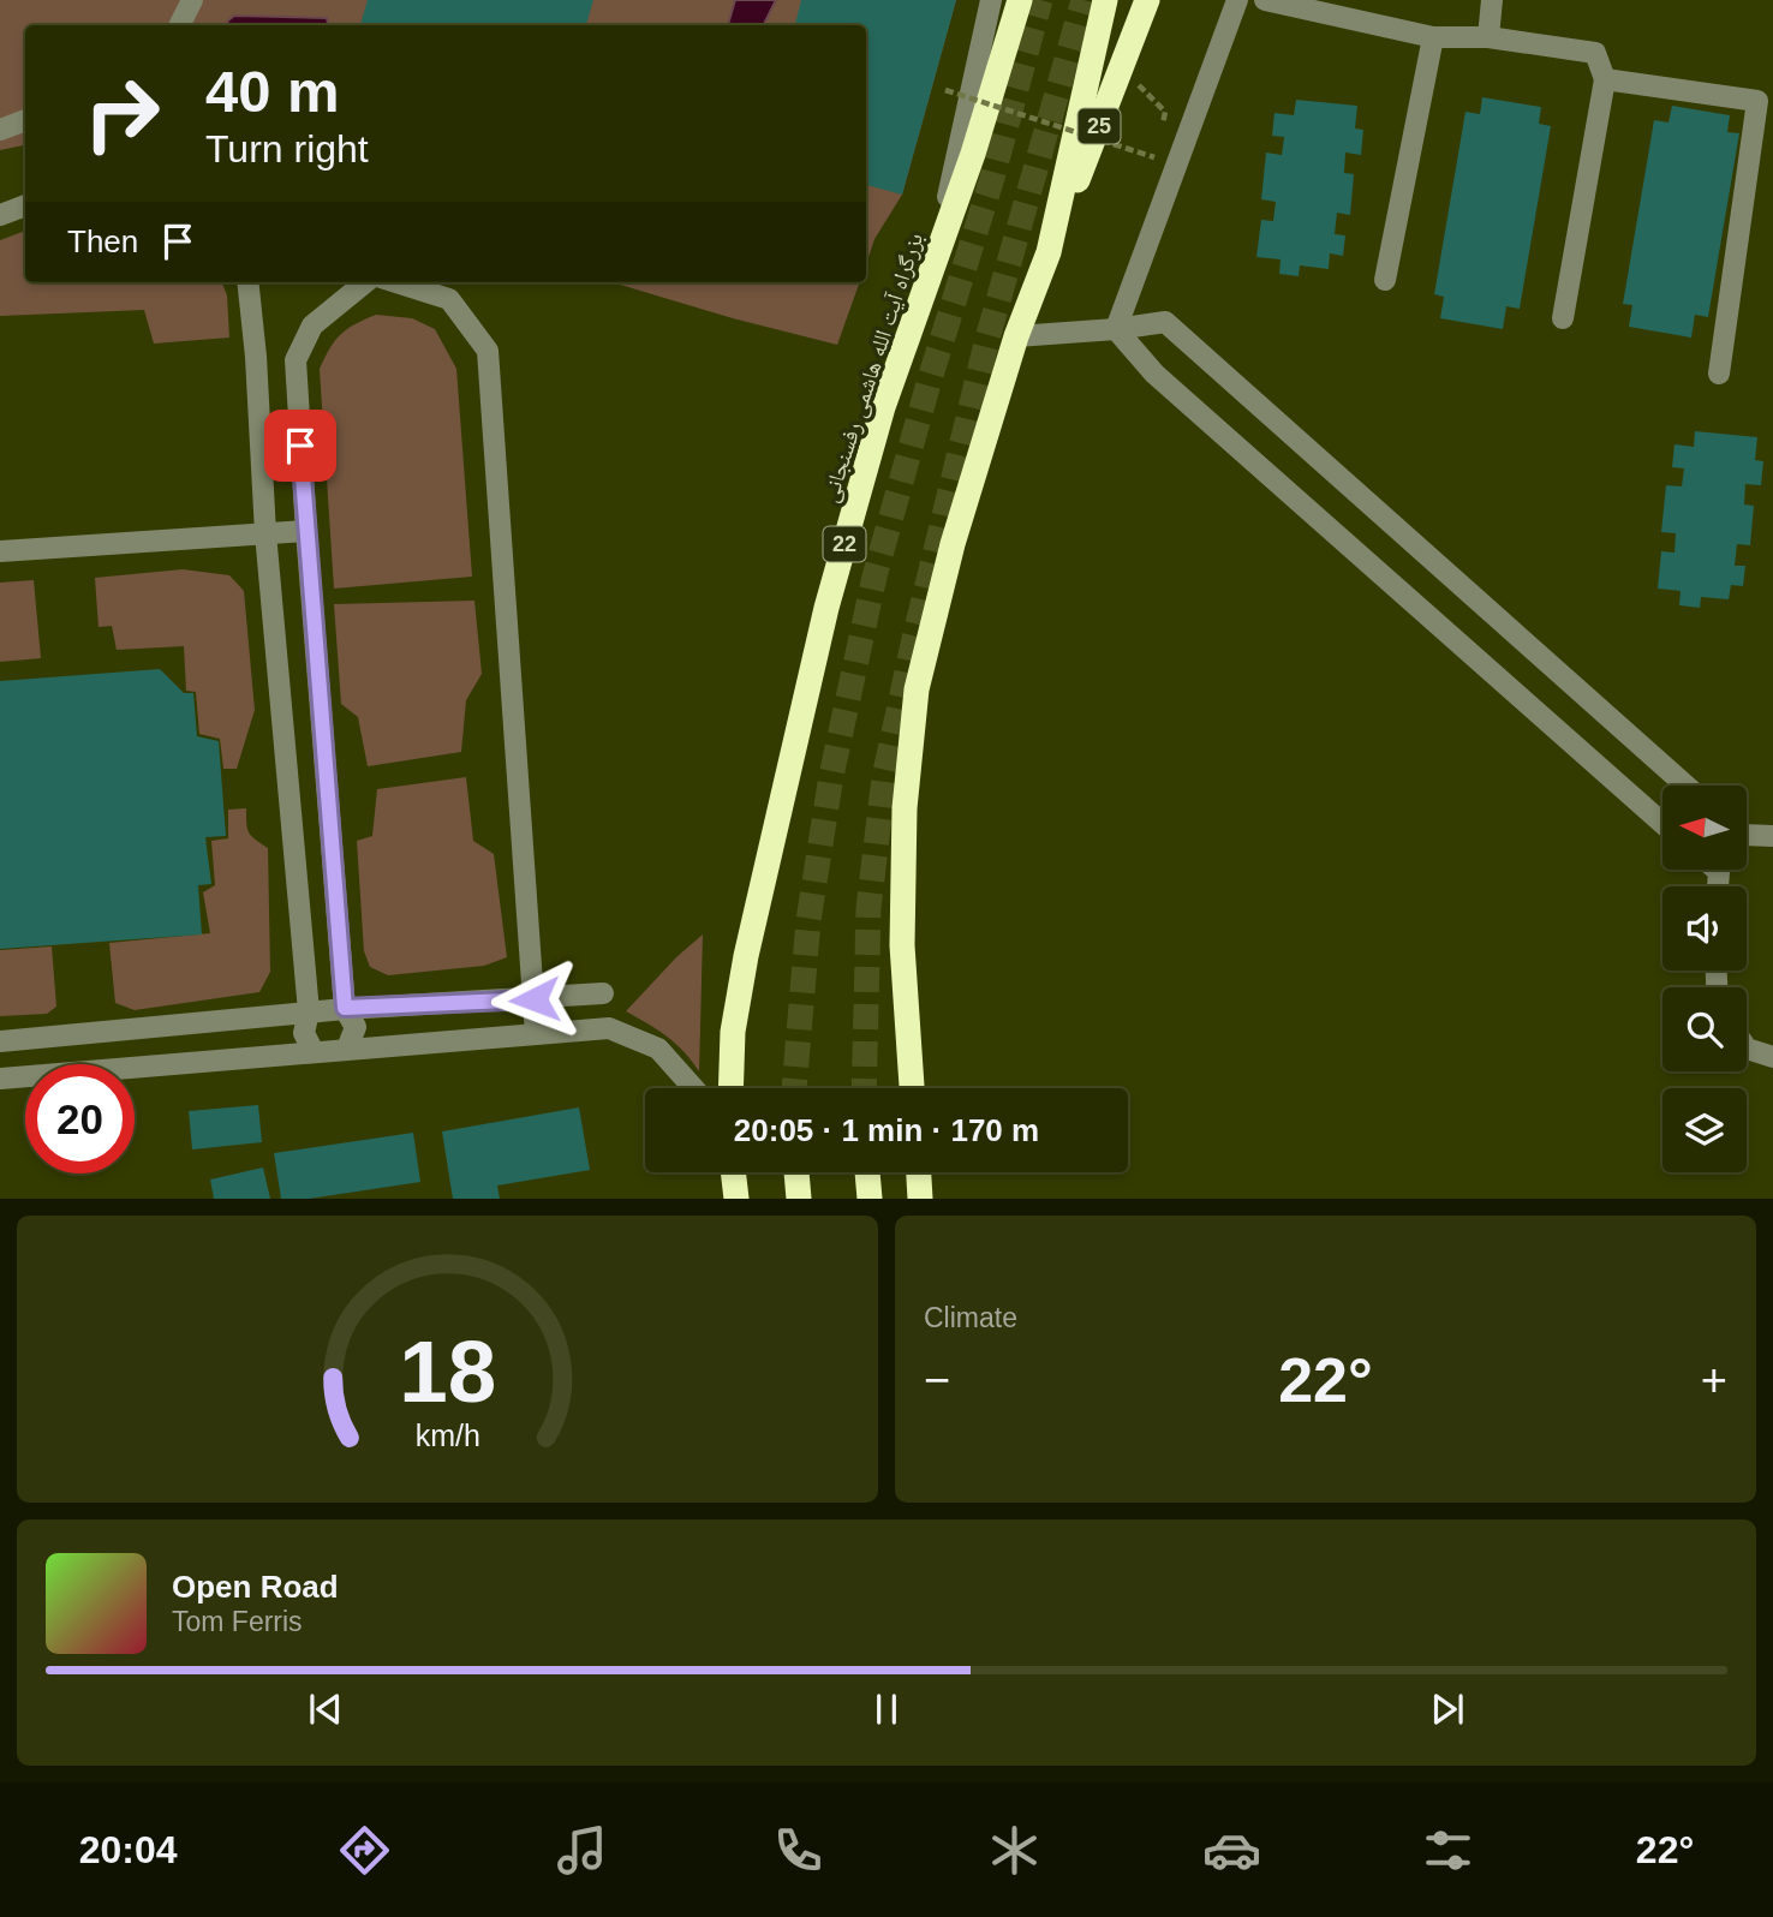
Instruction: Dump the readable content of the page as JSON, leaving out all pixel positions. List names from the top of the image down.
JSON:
{
  "streets": {
    "highway": ["25", "بزرگراه آیت الله هاشمی رفسنجانی", "22"]
  },
  "north": "left",
  "page": {
    "turn": ["40 m", "Turn right"],
    "then": "Then",
    "limit": "20",
    "trip": "20:05 · 1 min · 170 m",
    "tile": "Climate",
    "heat": ["−", "22°", "+"],
    "song": ["Open Road", "Tom Ferris"],
    "tabs": ["20:04", "22°"],
    "gauge": ["18", "km/h"]
  }
}
